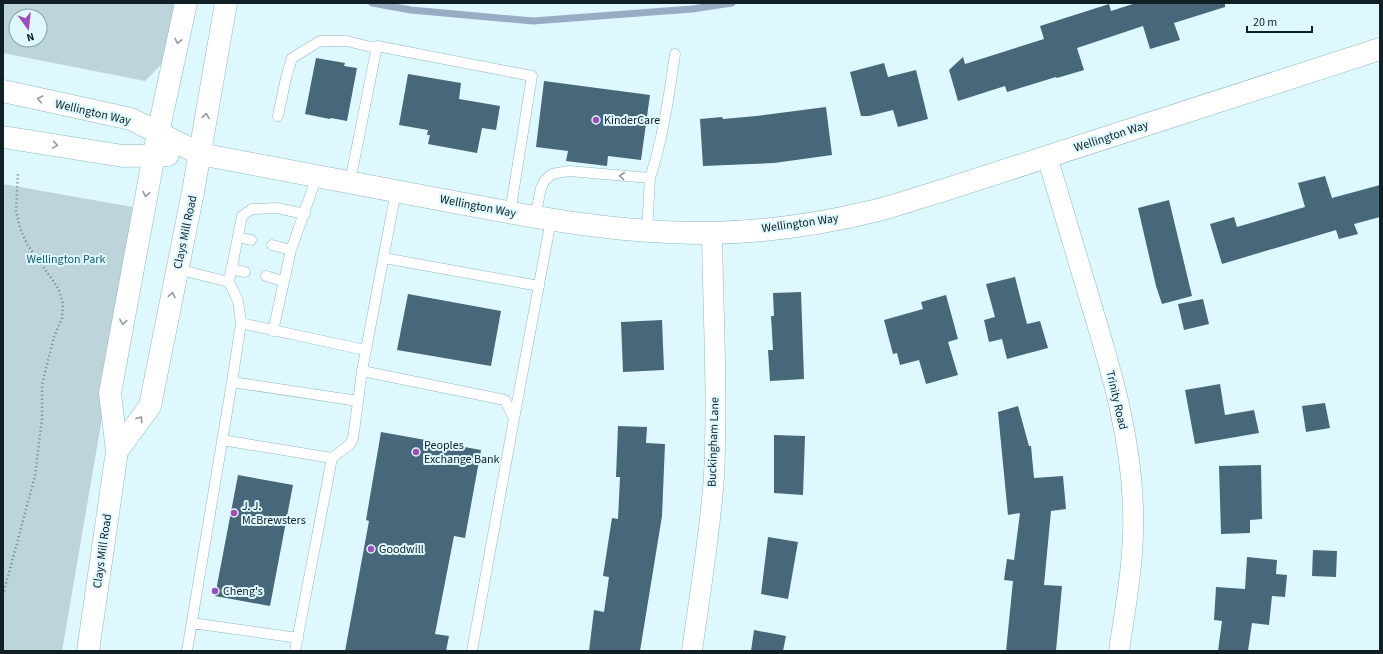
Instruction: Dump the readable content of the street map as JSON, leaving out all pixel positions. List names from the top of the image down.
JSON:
{
  "streets": {
    "main road": ["Wellington Way", "Clays Mill Road"],
    "street": ["Trinity Road", "Buckingham Lane"]
  },
  "crossings": [
    ["Wellington Way", "Clays Mill Road"],
    ["Wellington Way", "Trinity Road"],
    ["Wellington Way", "Buckingham Lane"]
  ],
  "parks": ["Wellington Park"],
  "places": [
    "KinderCare",
    "Peoples Exchange Bank",
    "J. J. McBrewsters",
    "Goodwill",
    "Cheng's"
  ],
  "scale_bar": "20 m",
  "north": "bottom"
}
